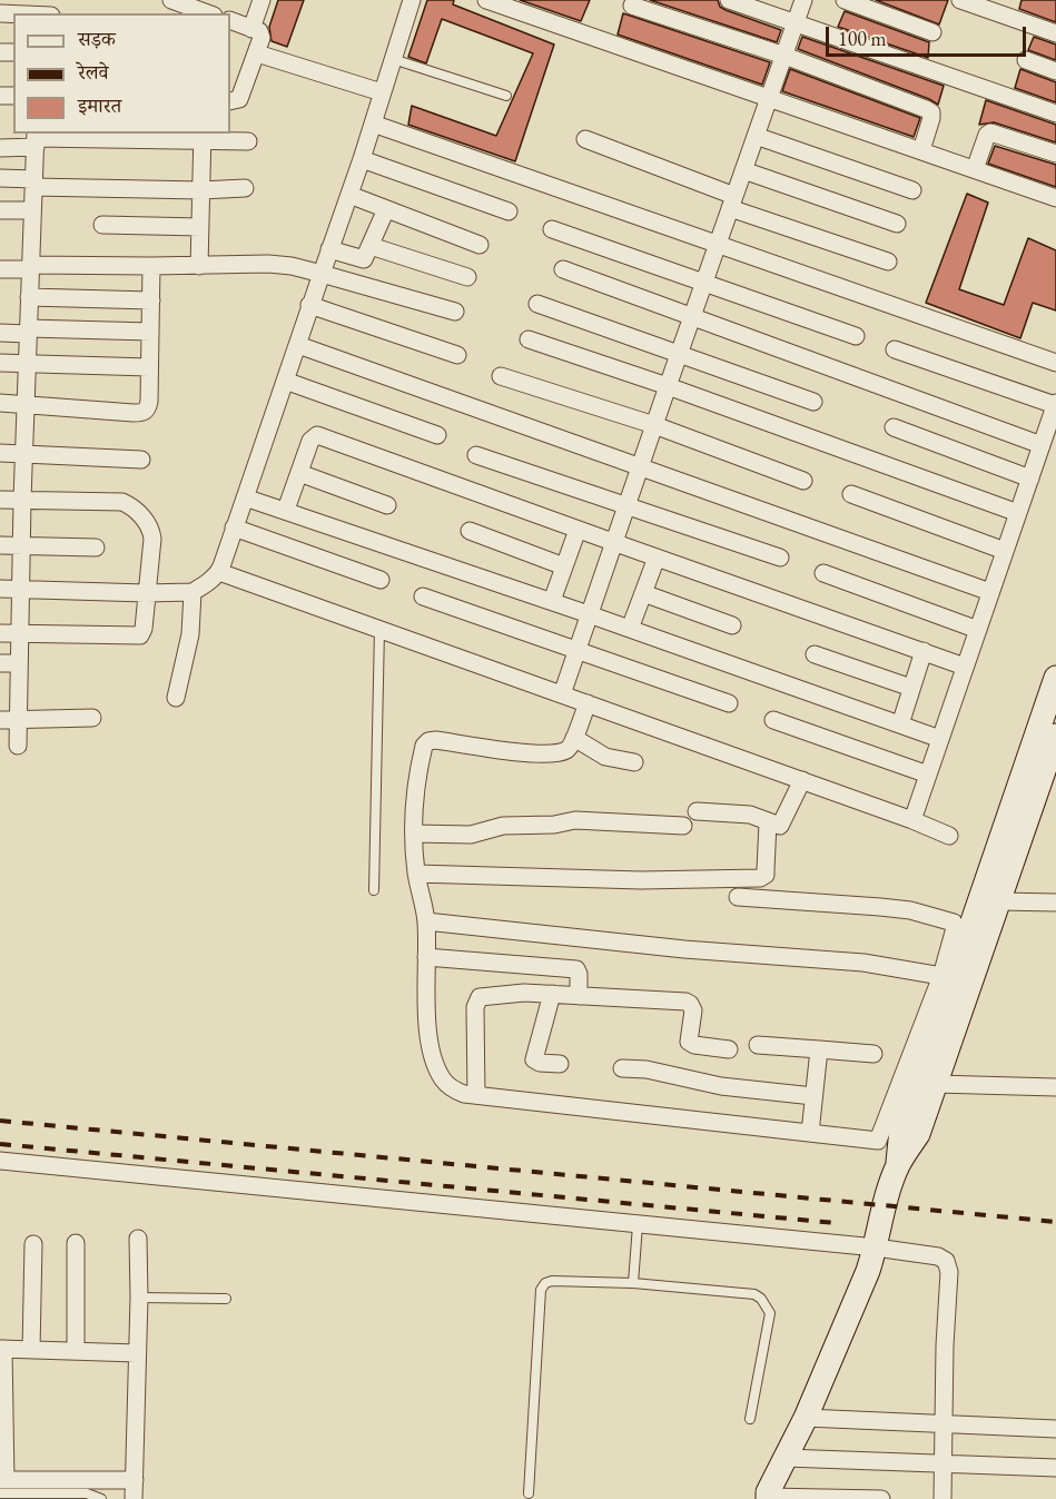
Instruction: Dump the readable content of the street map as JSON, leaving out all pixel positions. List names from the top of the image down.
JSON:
{
  "legend": ["सड़क", "रेलवे", "इमारत"],
  "scale_bar": "100 m"
}
